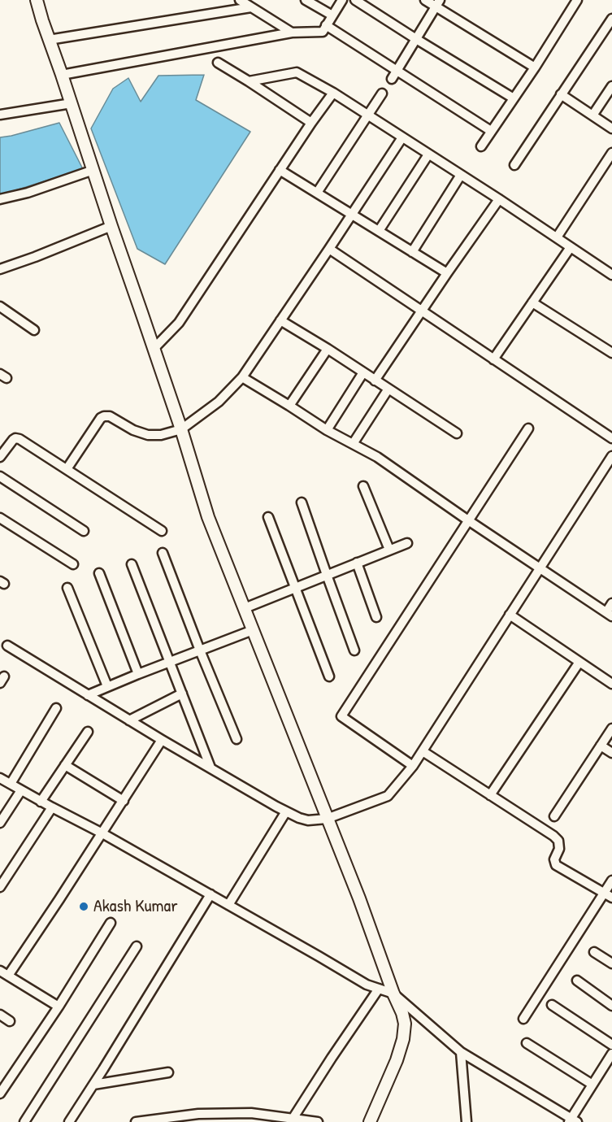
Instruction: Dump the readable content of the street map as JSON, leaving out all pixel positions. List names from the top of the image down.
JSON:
{
  "places": ["Akash Kumar"]
}
